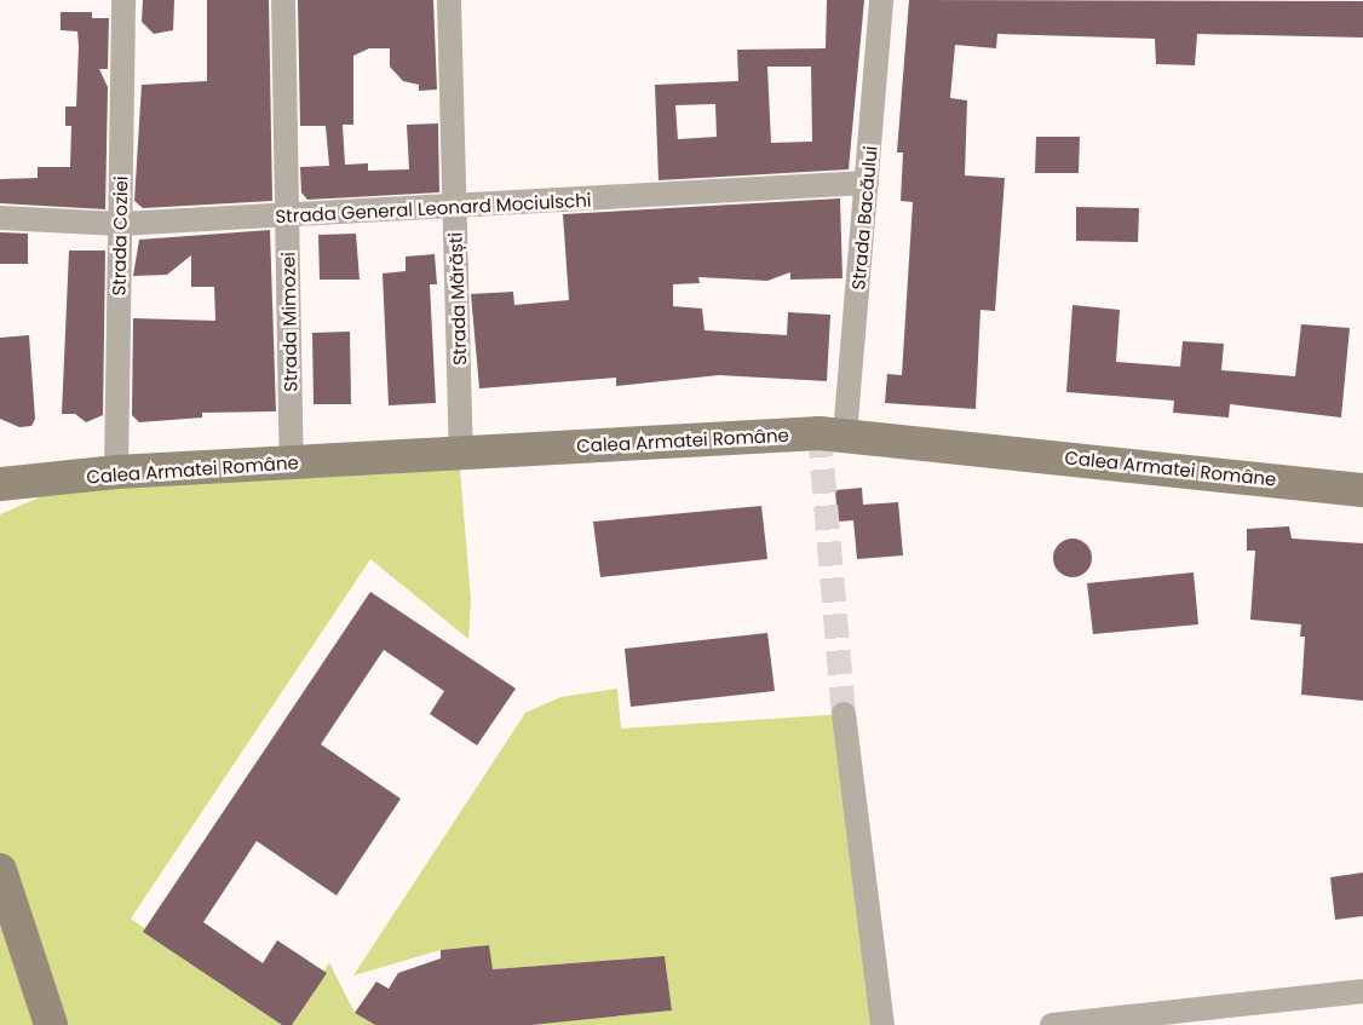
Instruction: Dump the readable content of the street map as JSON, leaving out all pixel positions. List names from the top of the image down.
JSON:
{
  "streets": {
    "street": [
      "Strada General Leonard Mociulschi",
      "Strada Bacăului",
      "Strada Coziei",
      "Strada Mărăști",
      "Strada Mimozei",
      "Calea Armatei Române"
    ]
  },
  "crossings": [
    ["Strada General Leonard Mociulschi", "Strada Bacăului"],
    ["Strada General Leonard Mociulschi", "Strada Coziei"],
    ["Strada General Leonard Mociulschi", "Strada Mărăști"],
    ["Strada General Leonard Mociulschi", "Strada Mimozei"],
    ["Strada Bacăului", "Calea Armatei Române"],
    ["Strada Coziei", "Calea Armatei Române"],
    ["Strada Mărăști", "Calea Armatei Române"],
    ["Strada Mimozei", "Calea Armatei Române"]
  ]
}
